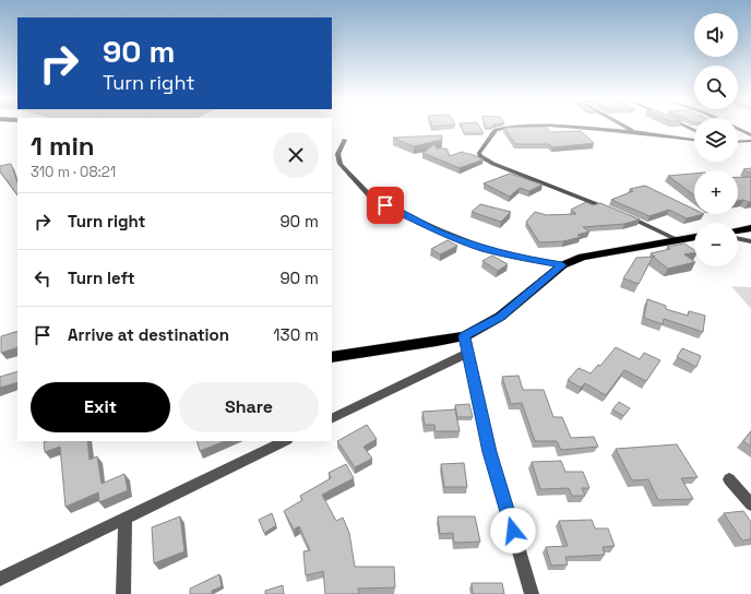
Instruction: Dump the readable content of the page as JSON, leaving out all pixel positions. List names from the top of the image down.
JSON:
{
  "page": {
    "map_buttons": ["+", "−"],
    "turn": ["90 m", "Turn right"],
    "heading": ["1 min", "310 m · 08:21"],
    "list": [
      {
        "name": "Turn right",
        "value": "90 m"
      },
      {
        "name": "Turn left",
        "value": "90 m"
      },
      {
        "name": "Arrive at destination",
        "value": "130 m"
      }
    ],
    "buttons": ["Exit", "Share"]
  }
}
